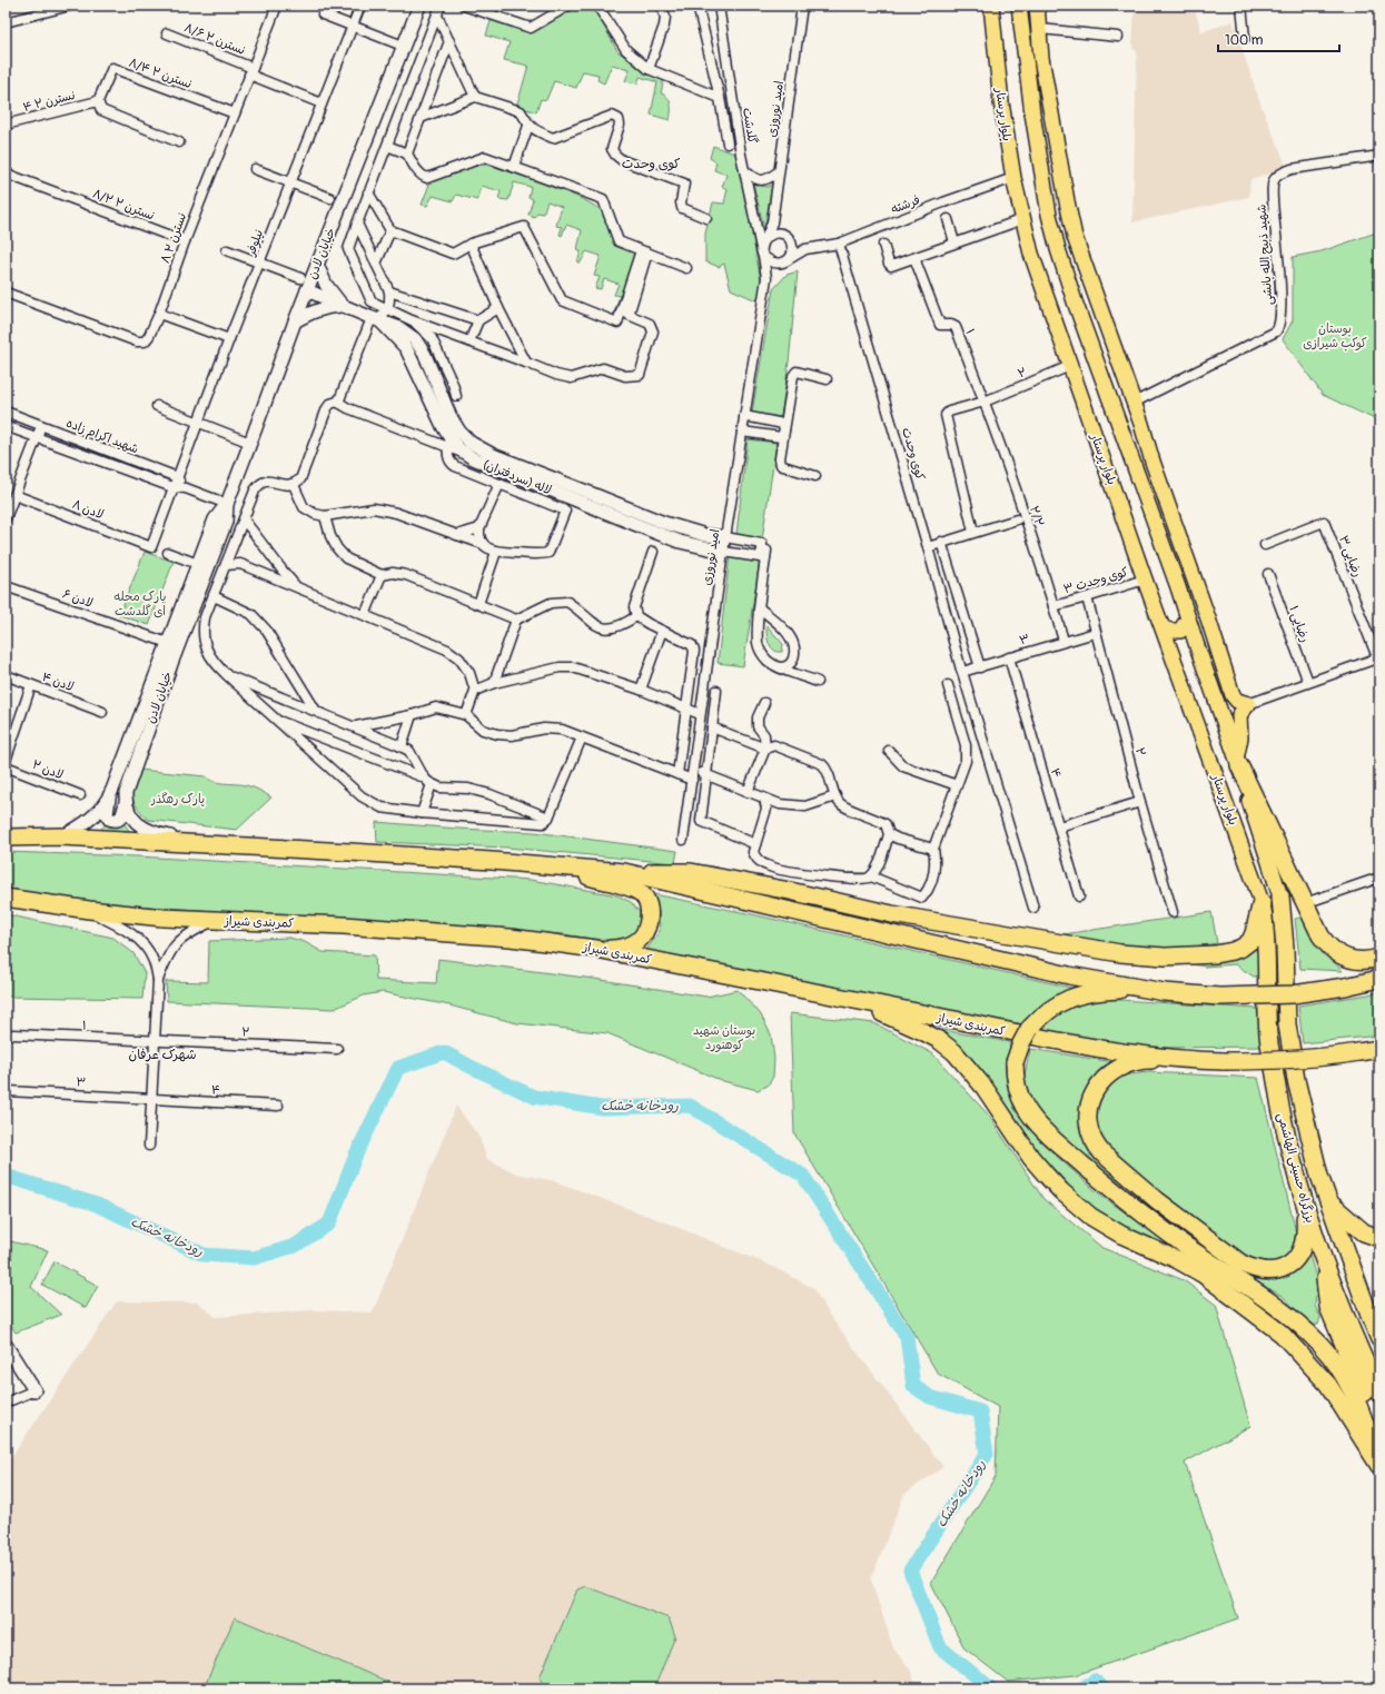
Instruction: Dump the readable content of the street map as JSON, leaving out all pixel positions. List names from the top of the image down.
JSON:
{
  "streets": {
    "highway": ["کمربندی شیراز", "بزرگراه حسینی الهاشمی"],
    "main road": ["بلوار پرستار"],
    "street": [
      "۸/۶ نسترن ۲",
      "۸/۴ نسترن ۲",
      "۴ نسترن ۲",
      "امید نوروزی",
      "گلدشت",
      "۸/۲ نسترن ۲",
      "فرشته",
      "۸ نسترن ۲",
      "نیلوفر",
      "خیابان لادن",
      "شهید ذبیح الله بانشی",
      "۱",
      "۲",
      "شهید اکرام زاده",
      "کوی وحدت",
      "لاله (سردفتران)",
      "۸ لادن",
      "۲/۲",
      "رضایی ۳",
      "کوی وحدت ۳",
      "۶ لادن",
      "رضایی ۱",
      "۳",
      "۴ لادن",
      "۲ لادن",
      "۴"
    ]
  },
  "crossings": [
    ["۸/۶ نسترن ۲", "۸ نسترن ۲"],
    ["۸/۶ نسترن ۲", "نیلوفر"],
    ["۸/۴ نسترن ۲", "۴ نسترن ۲"],
    ["۸/۴ نسترن ۲", "۸ نسترن ۲"],
    ["امید نوروزی", "گلدشت"],
    ["امید نوروزی", "فرشته"],
    ["امید نوروزی", "لاله (سردفتران)"],
    ["بلوار پرستار", "فرشته"],
    ["بلوار پرستار", "۲"],
    ["بلوار پرستار", "کوی وحدت ۳"],
    ["بلوار پرستار", "بزرگراه حسینی الهاشمی"],
    ["گلدشت", "فرشته"],
    ["۸/۲ نسترن ۲", "۸ نسترن ۲"],
    ["فرشته", "کوی وحدت"],
    ["نیلوفر", "شهید اکرام زاده"],
    ["نیلوفر", "۸ لادن"],
    ["خیابان لادن", "شهید اکرام زاده"],
    ["خیابان لادن", "لاله (سردفتران)"],
    ["خیابان لادن", "۶ لادن"],
    ["۱", "۲"],
    ["۱", "۲/۲"],
    ["۲", "۲/۲"],
    ["۲", "کوی وحدت ۳"],
    ["۲", "۳"],
    ["کوی وحدت", "۳"],
    ["۲/۲", "کوی وحدت ۳"],
    ["۲/۲", "۳"],
    ["۳", "۴"]
  ],
  "districts": ["کوی وحدت", "شهرک عرفان"],
  "water": ["رودخانه خشک"],
  "parks": [
    "بوستان کوکب شیرازی",
    "پارک محله ای گلدشت",
    "پارک رهگذر",
    "بوستان شهید کوهنورد"
  ],
  "scale_bar": "100 m"
}
